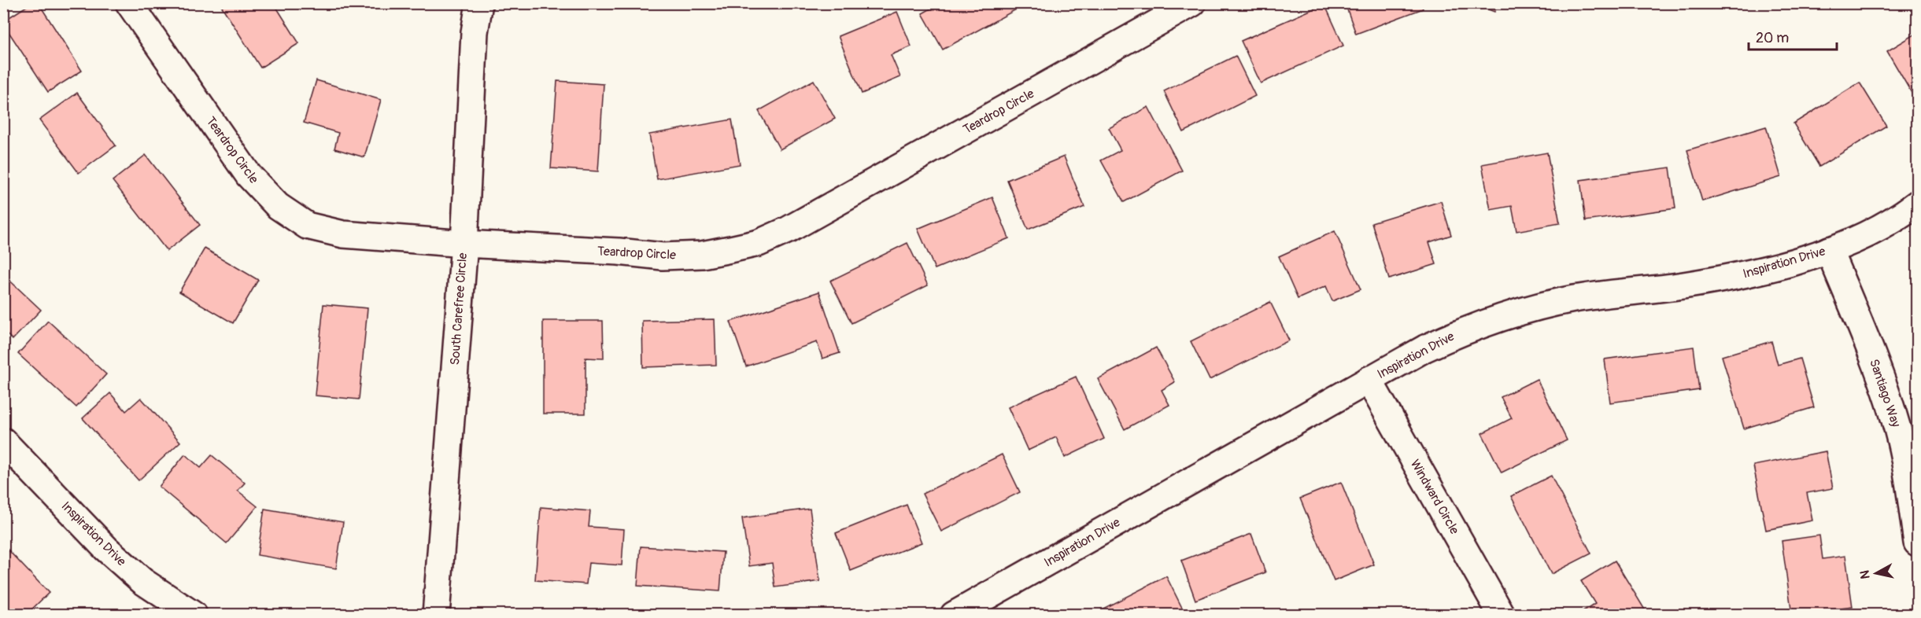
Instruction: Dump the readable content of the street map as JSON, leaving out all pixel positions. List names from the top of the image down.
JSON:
{
  "streets": {
    "street": [
      "Teardrop Circle",
      "Inspiration Drive",
      "South Carefree Circle",
      "Santiago Way",
      "Windward Circle"
    ]
  },
  "crossings": [
    ["Teardrop Circle", "South Carefree Circle"],
    ["Inspiration Drive", "Santiago Way"],
    ["Inspiration Drive", "Windward Circle"]
  ],
  "scale_bar": "20 m",
  "north": "left"
}
